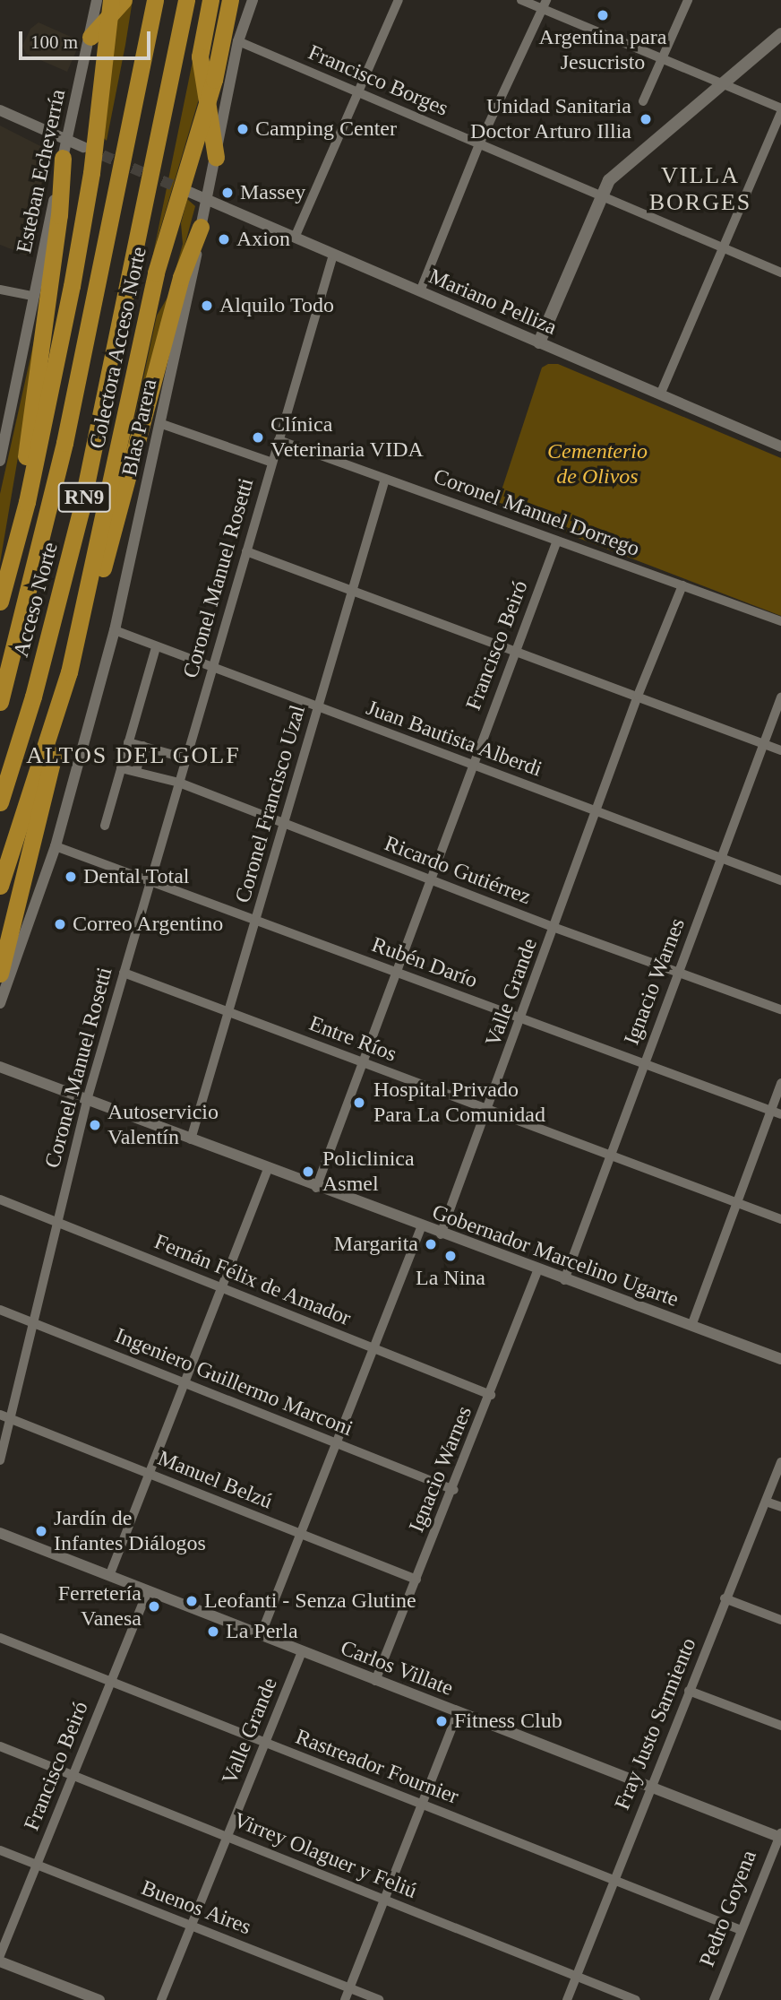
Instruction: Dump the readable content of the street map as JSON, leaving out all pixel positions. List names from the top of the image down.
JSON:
{
  "streets": {
    "highway": ["Colectora Acceso Norte", "RN9", "Acceso Norte"],
    "street": [
      "Francisco Borges",
      "Esteban Echeverría",
      "Mariano Pelliza",
      "Blas Parera",
      "Coronel Manuel Dorrego",
      "Coronel Manuel Rosetti",
      "Francisco Beiró",
      "Juan Bautista Alberdi",
      "Coronel Francisco Uzal",
      "Ricardo Gutiérrez",
      "Rubén Darío",
      "Ignacio Warnes",
      "Valle Grande",
      "Entre Ríos",
      "Gobernador Marcelino Ugarte",
      "Fernán Félix de Amador",
      "Ingeniero Guillermo Marconi",
      "Manuel Belzú",
      "Carlos Villate",
      "Fray Justo Sarmiento",
      "Rastreador Fournier",
      "Virrey Olaguer y Feliú",
      "Buenos Aires",
      "Pedro Goyena"
    ]
  },
  "crossings": [
    ["Francisco Borges", "Blas Parera"],
    ["Mariano Pelliza", "Colectora Acceso Norte"],
    ["Mariano Pelliza", "Blas Parera"],
    ["Mariano Pelliza", "Coronel Manuel Rosetti"],
    ["Blas Parera", "Juan Bautista Alberdi"],
    ["Blas Parera", "Rubén Darío"],
    ["Coronel Manuel Dorrego", "Coronel Manuel Rosetti"],
    ["Coronel Manuel Dorrego", "Francisco Beiró"],
    ["Coronel Manuel Dorrego", "Coronel Francisco Uzal"],
    ["Coronel Manuel Dorrego", "Valle Grande"],
    ["Coronel Manuel Rosetti", "Juan Bautista Alberdi"],
    ["Coronel Manuel Rosetti", "Ricardo Gutiérrez"],
    ["Coronel Manuel Rosetti", "Rubén Darío"],
    ["Coronel Manuel Rosetti", "Entre Ríos"],
    ["Coronel Manuel Rosetti", "Gobernador Marcelino Ugarte"],
    ["Coronel Manuel Rosetti", "Fernán Félix de Amador"],
    ["Coronel Manuel Rosetti", "Ingeniero Guillermo Marconi"],
    ["Coronel Manuel Rosetti", "Manuel Belzú"],
    ["Francisco Beiró", "Juan Bautista Alberdi"],
    ["Francisco Beiró", "Ricardo Gutiérrez"],
    ["Francisco Beiró", "Rubén Darío"],
    ["Francisco Beiró", "Entre Ríos"],
    ["Francisco Beiró", "Gobernador Marcelino Ugarte"],
    ["Francisco Beiró", "Carlos Villate"],
    ["Francisco Beiró", "Rastreador Fournier"],
    ["Francisco Beiró", "Virrey Olaguer y Feliú"],
    ["Francisco Beiró", "Buenos Aires"],
    ["Juan Bautista Alberdi", "Coronel Francisco Uzal"],
    ["Juan Bautista Alberdi", "Ignacio Warnes"],
    ["Juan Bautista Alberdi", "Valle Grande"],
    ["Coronel Francisco Uzal", "Ricardo Gutiérrez"],
    ["Coronel Francisco Uzal", "Rubén Darío"],
    ["Coronel Francisco Uzal", "Entre Ríos"],
    ["Coronel Francisco Uzal", "Gobernador Marcelino Ugarte"],
    ["Ricardo Gutiérrez", "Ignacio Warnes"],
    ["Ricardo Gutiérrez", "Valle Grande"],
    ["Rubén Darío", "Ignacio Warnes"],
    ["Rubén Darío", "Valle Grande"],
    ["Ignacio Warnes", "Entre Ríos"],
    ["Ignacio Warnes", "Gobernador Marcelino Ugarte"],
    ["Ignacio Warnes", "Fernán Félix de Amador"],
    ["Ignacio Warnes", "Ingeniero Guillermo Marconi"],
    ["Ignacio Warnes", "Manuel Belzú"],
    ["Ignacio Warnes", "Carlos Villate"],
    ["Valle Grande", "Entre Ríos"],
    ["Valle Grande", "Gobernador Marcelino Ugarte"],
    ["Valle Grande", "Carlos Villate"],
    ["Valle Grande", "Rastreador Fournier"],
    ["Valle Grande", "Virrey Olaguer y Feliú"],
    ["Valle Grande", "Buenos Aires"],
    ["Carlos Villate", "Fray Justo Sarmiento"],
    ["Carlos Villate", "Pedro Goyena"],
    ["Fray Justo Sarmiento", "Rastreador Fournier"],
    ["Fray Justo Sarmiento", "Virrey Olaguer y Feliú"],
    ["Rastreador Fournier", "Pedro Goyena"]
  ],
  "districts": ["VILLA BORGES", "ALTOS DEL GOLF"],
  "parks": ["Cementerio de Olivos"],
  "places": [
    "Argentina para Jesucristo",
    "Unidad Sanitaria Doctor Arturo Illia",
    "Camping Center",
    "Massey",
    "Axion",
    "Alquilo Todo",
    "Clínica Veterinaria VIDA",
    "Dental Total",
    "Correo Argentino",
    "Hospital Privado Para La Comunidad",
    "Autoservicio Valentín",
    "Policlinica Asmel",
    "Margarita",
    "La Nina",
    "Jardín de Infantes Diálogos",
    "Leofanti - Senza Glutine",
    "Ferretería Vanesa",
    "La Perla",
    "Fitness Club"
  ],
  "scale_bar": "100 m"
}
